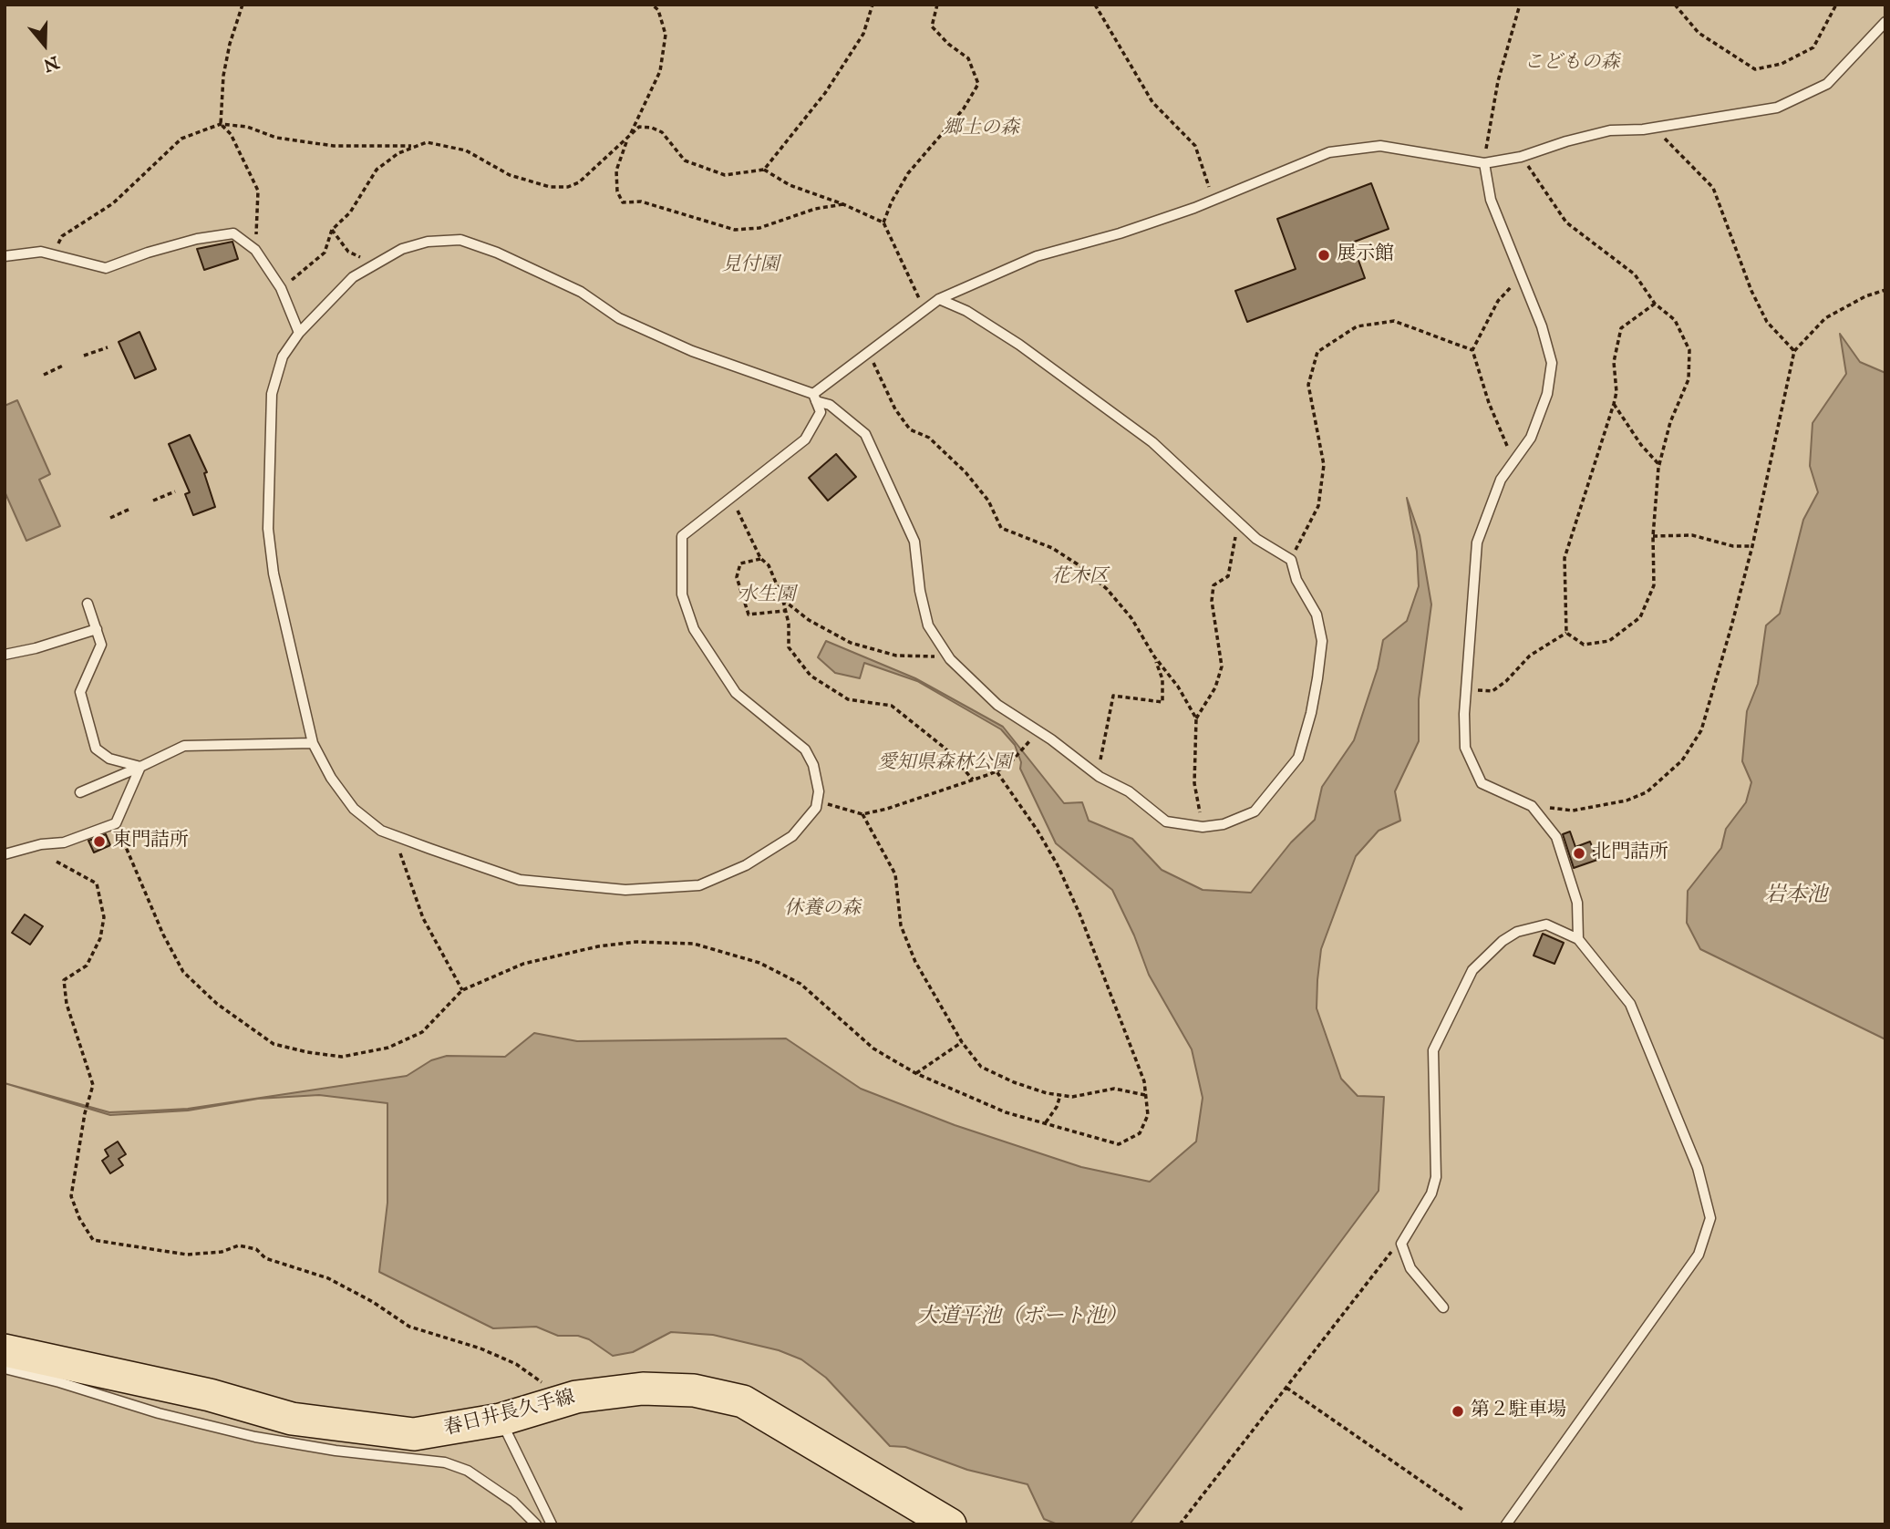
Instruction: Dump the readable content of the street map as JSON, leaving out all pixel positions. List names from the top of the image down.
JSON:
{
  "streets": {
    "main road": ["春日井長久手線"]
  },
  "water": ["岩本池", "大道平池（ボート池）"],
  "parks": [
    "こどもの森",
    "郷土の森",
    "見付園",
    "花木区",
    "水生園",
    "愛知県森林公園",
    "休養の森"
  ],
  "places": [
    "展示館",
    "東門詰所",
    "北門詰所",
    "第２駐車場"
  ],
  "north": "bottom"
}
